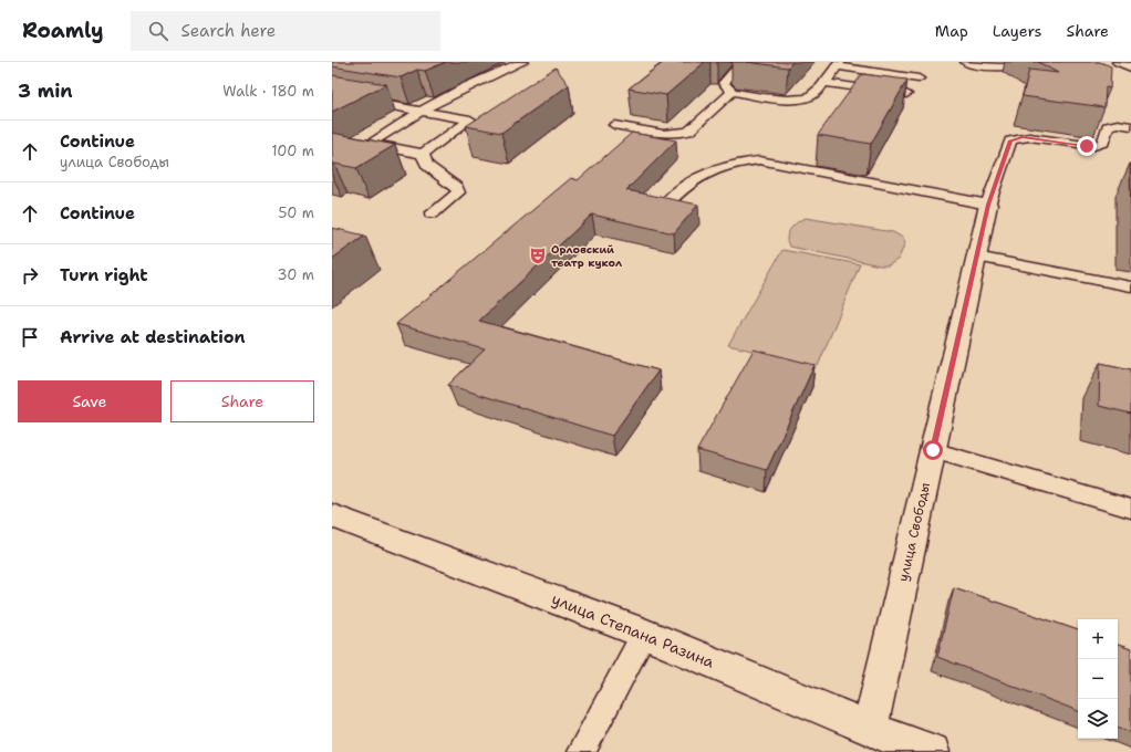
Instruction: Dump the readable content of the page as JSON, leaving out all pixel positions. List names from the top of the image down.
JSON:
{
  "streets": {
    "street": ["улица Свободы", "улица Степана Разина"]
  },
  "crossings": [
    ["улица Свободы", "улица Степана Разина"]
  ],
  "places": {
    "theatre": ["Орловский театр кукол"]
  },
  "page": {
    "header": "Roamly",
    "search": "Search here",
    "nav": ["Map", "Layers", "Share"],
    "heading": ["3 min", "Walk · 180 m"],
    "list": [
      ["Continue", "улица Свободы", "100 m"],
      ["Continue", "50 m"],
      ["Turn right", "30 m"],
      "Arrive at destination"
    ],
    "buttons": ["Save", "Share"],
    "map_buttons": ["+", "−"]
  }
}
